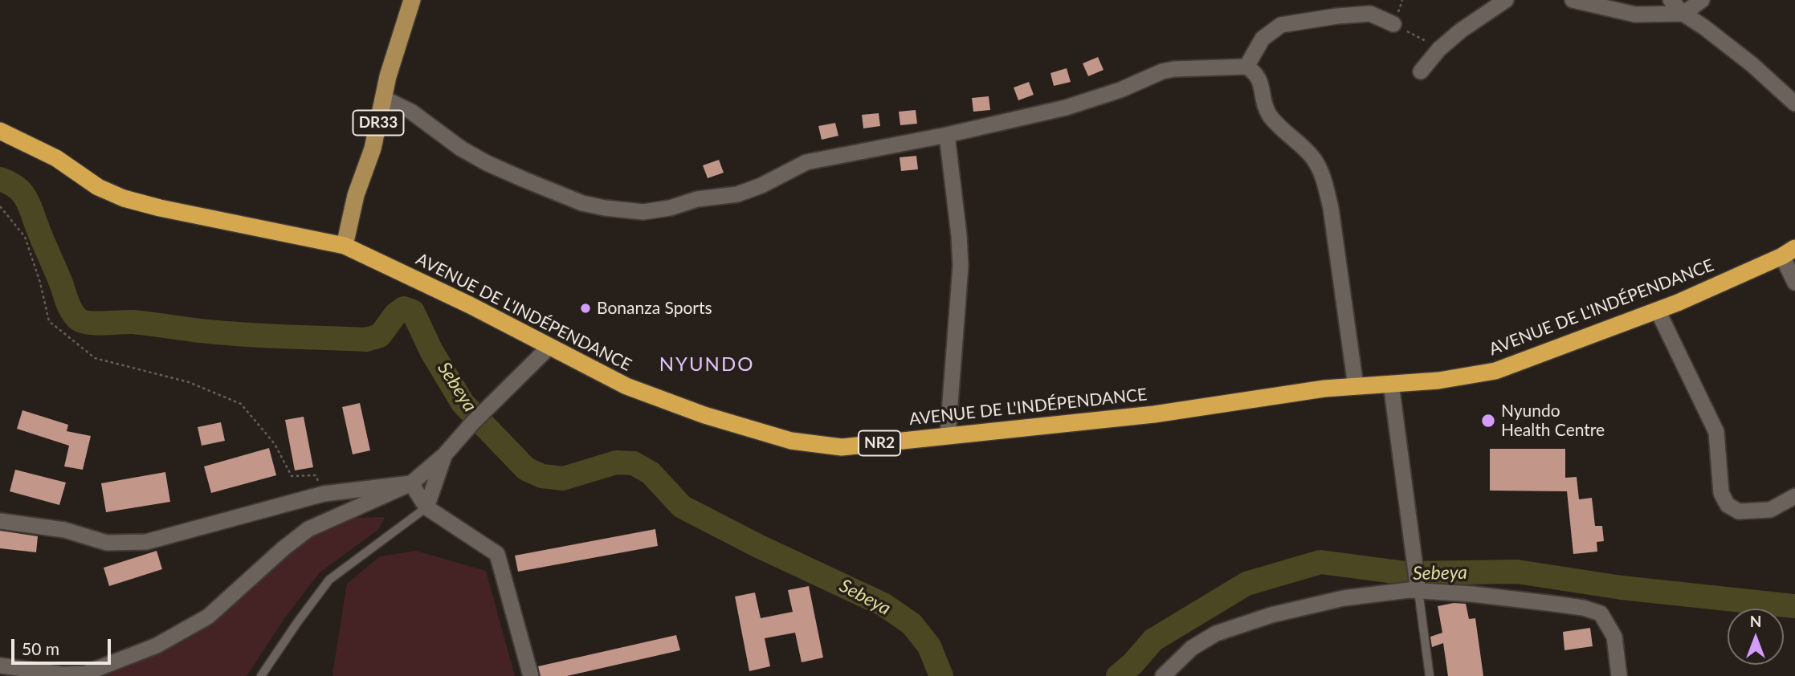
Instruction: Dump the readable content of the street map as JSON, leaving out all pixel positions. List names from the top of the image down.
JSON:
{
  "streets": {
    "highway": ["AVENUE DE L'INDÉPENDANCE", "NR2"],
    "main road": ["DR33"]
  },
  "crossings": [
    ["DR33", "AVENUE DE L'INDÉPENDANCE"]
  ],
  "districts": ["NYUNDO"],
  "water": ["Sebeya"],
  "places": ["Bonanza Sports", "Nyundo Health Centre"],
  "scale_bar": "50 m",
  "north": "top"
}
